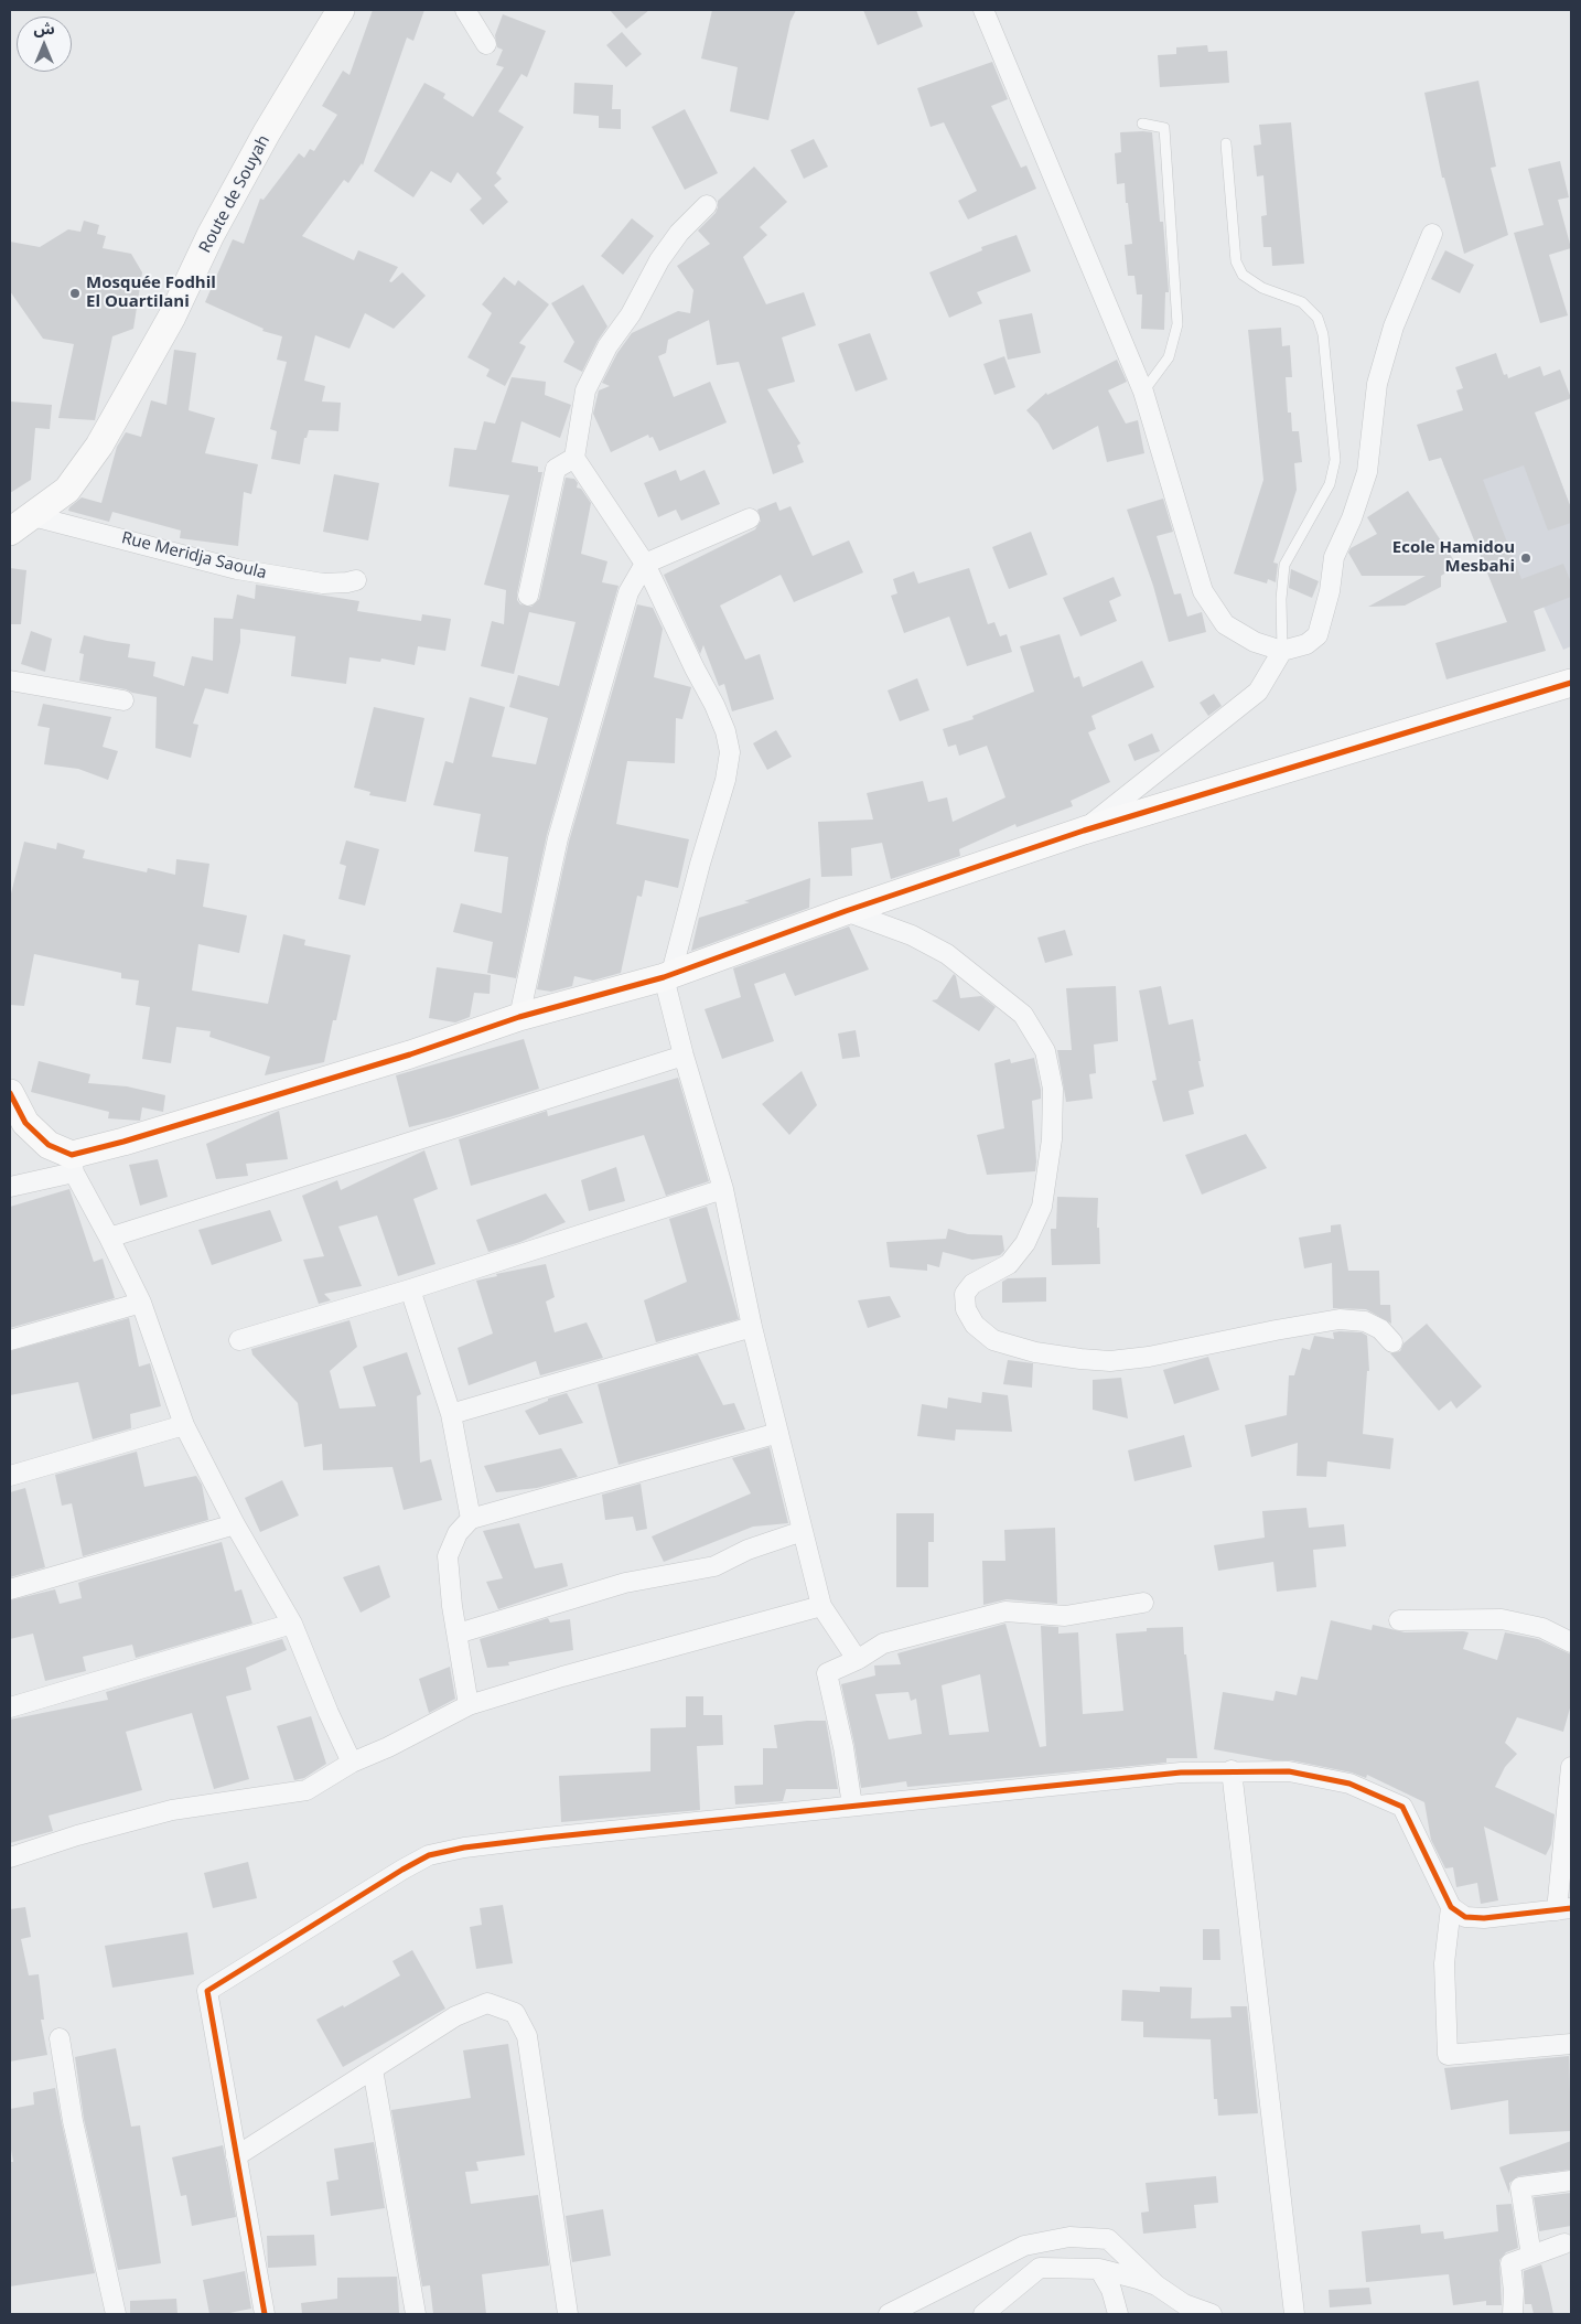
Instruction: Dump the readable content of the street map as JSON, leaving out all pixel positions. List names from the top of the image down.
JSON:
{
  "streets": {
    "street": ["Route de Souyah", "Rue Meridja Saoula"]
  },
  "crossings": [
    ["Route de Souyah", "Rue Meridja Saoula"]
  ],
  "places": ["Mosquée Fodhil El Ouartilani", "Ecole Hamidou Mesbahi"],
  "north": "top"
}
